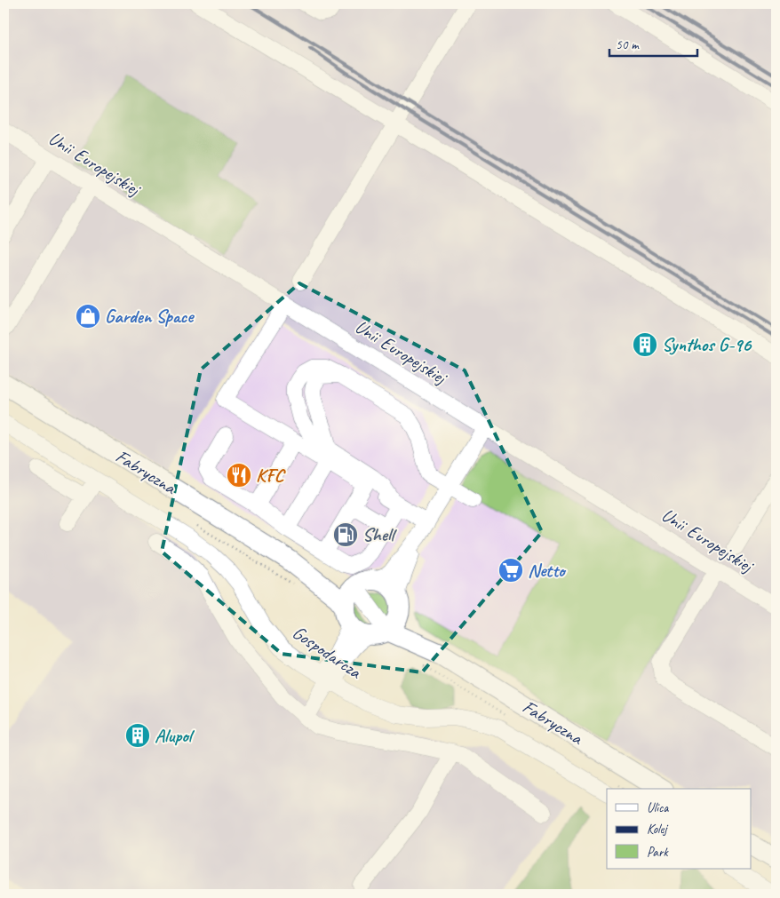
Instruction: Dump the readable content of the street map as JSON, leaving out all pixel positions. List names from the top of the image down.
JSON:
{
  "streets": {
    "main road": ["Fabryczna"],
    "street": ["Unii Europejskiej", "Gospodarcza"]
  },
  "places": {
    "shop": ["Garden Space"],
    "building": ["Synthos G-96", "Alupol"],
    "restaurant": ["KFC"],
    "fuel station": ["Shell"],
    "supermarket": ["Netto"]
  },
  "legend": ["Ulica", "Kolej", "Park"],
  "scale_bar": "50 m"
}
